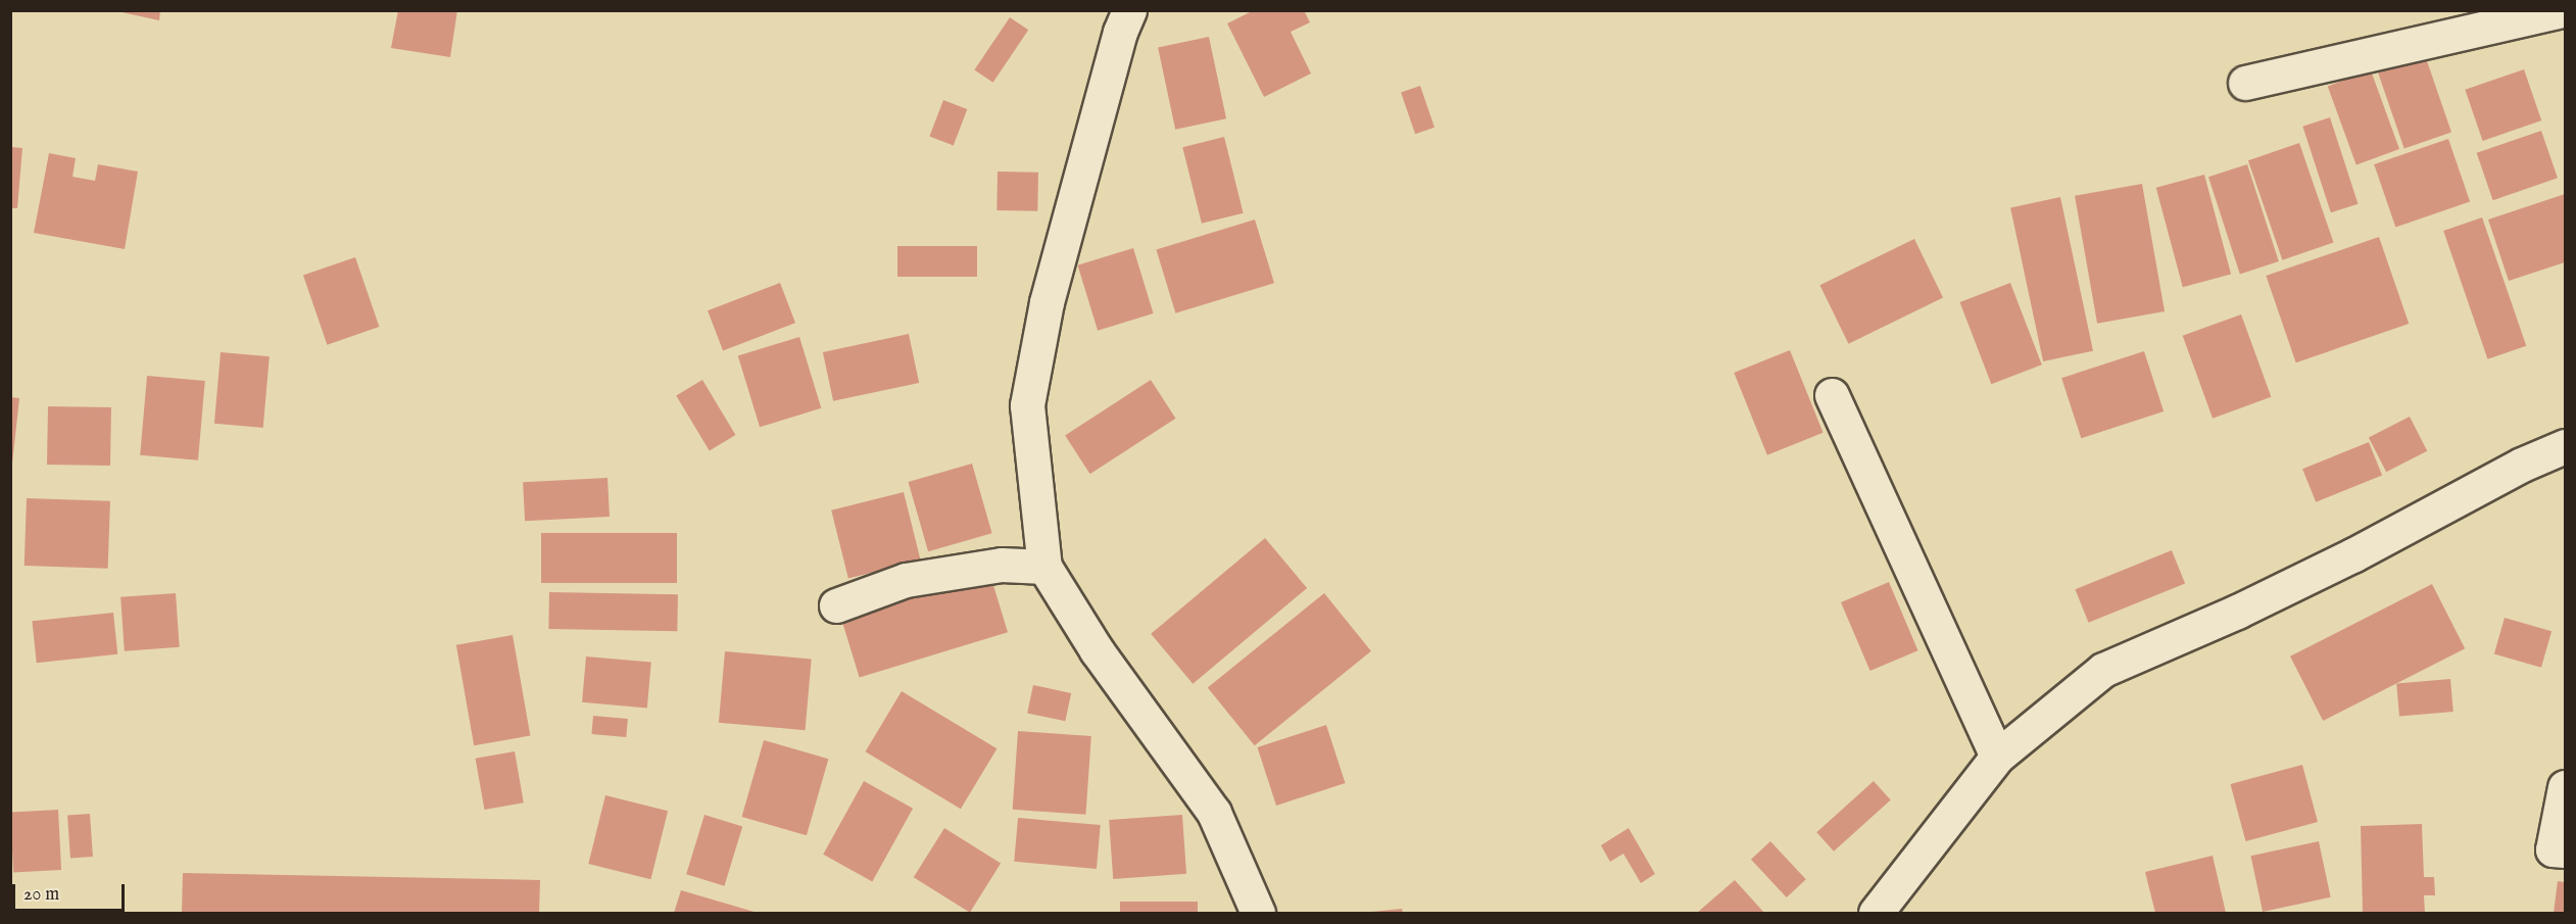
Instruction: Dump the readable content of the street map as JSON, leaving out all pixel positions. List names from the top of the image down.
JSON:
{
  "scale_bar": "20 m"
}
